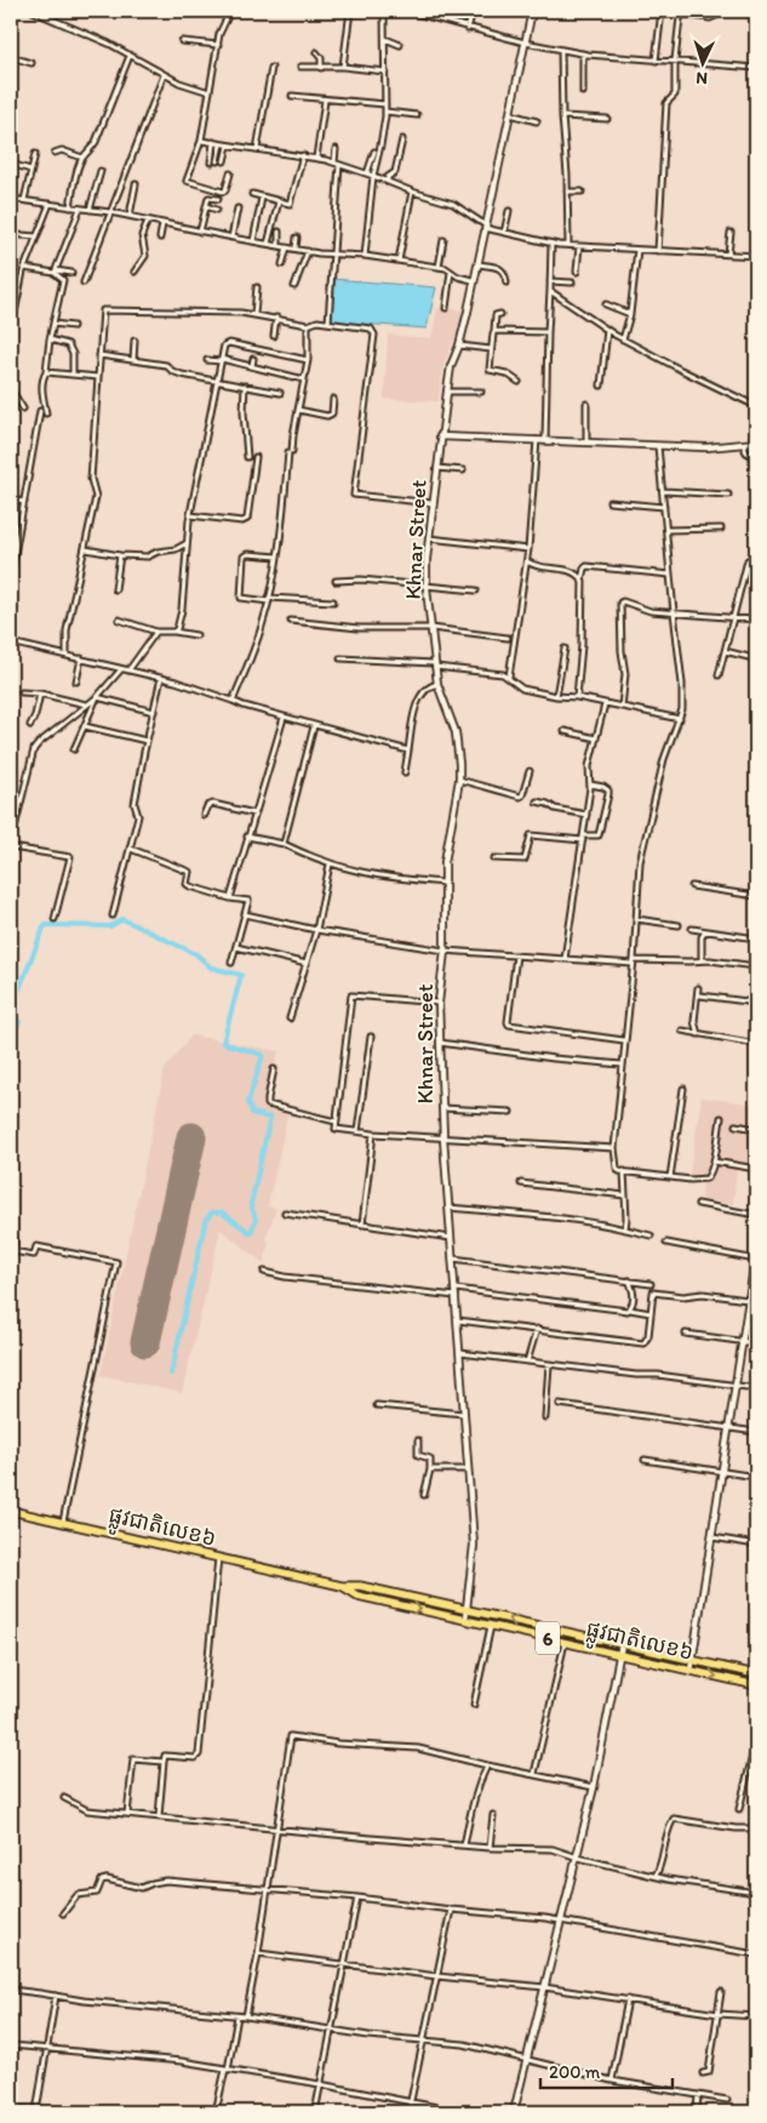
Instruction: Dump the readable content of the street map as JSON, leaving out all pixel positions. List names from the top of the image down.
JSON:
{
  "streets": {
    "highway": ["ផ្លូវជាតិលេខ៦", "6"],
    "street": ["Khnar Street"]
  },
  "crossings": [
    ["Khnar Street", "ផ្លូវជាតិលេខ៦"]
  ],
  "scale_bar": "200 m",
  "north": "bottom"
}
